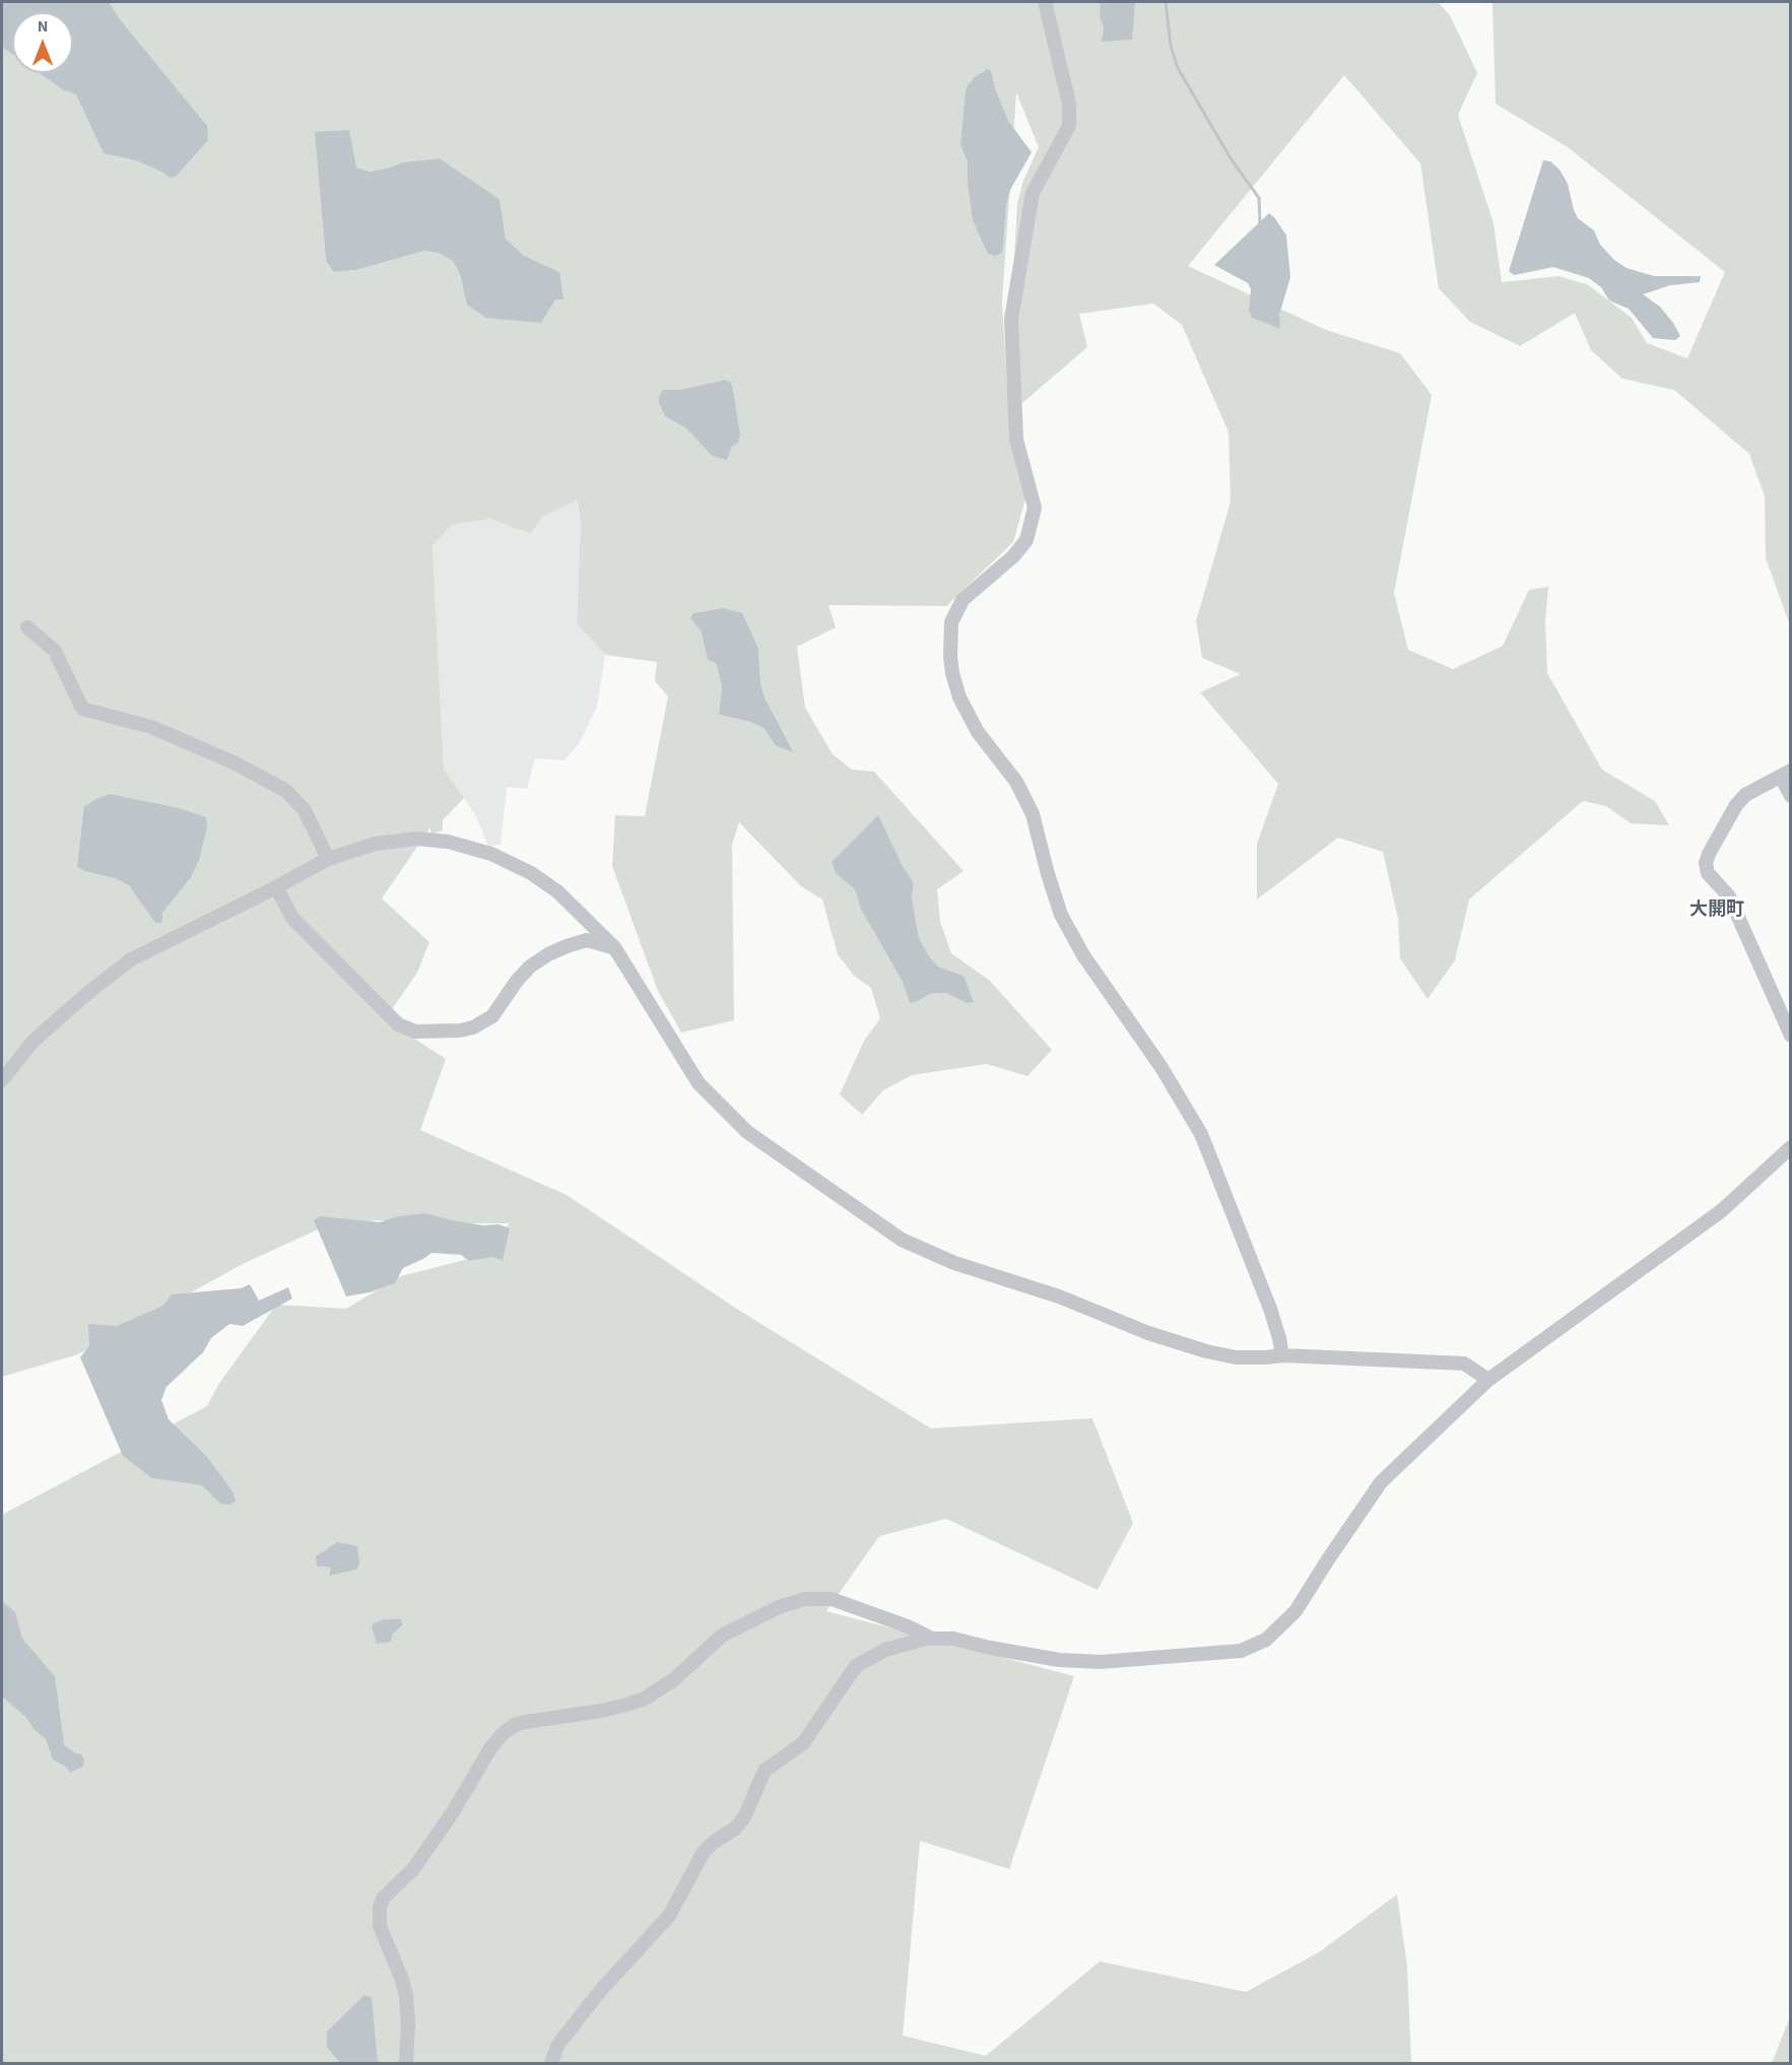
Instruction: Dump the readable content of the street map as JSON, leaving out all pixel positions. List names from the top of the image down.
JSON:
{
  "districts": ["大開町"],
  "north": "top"
}
